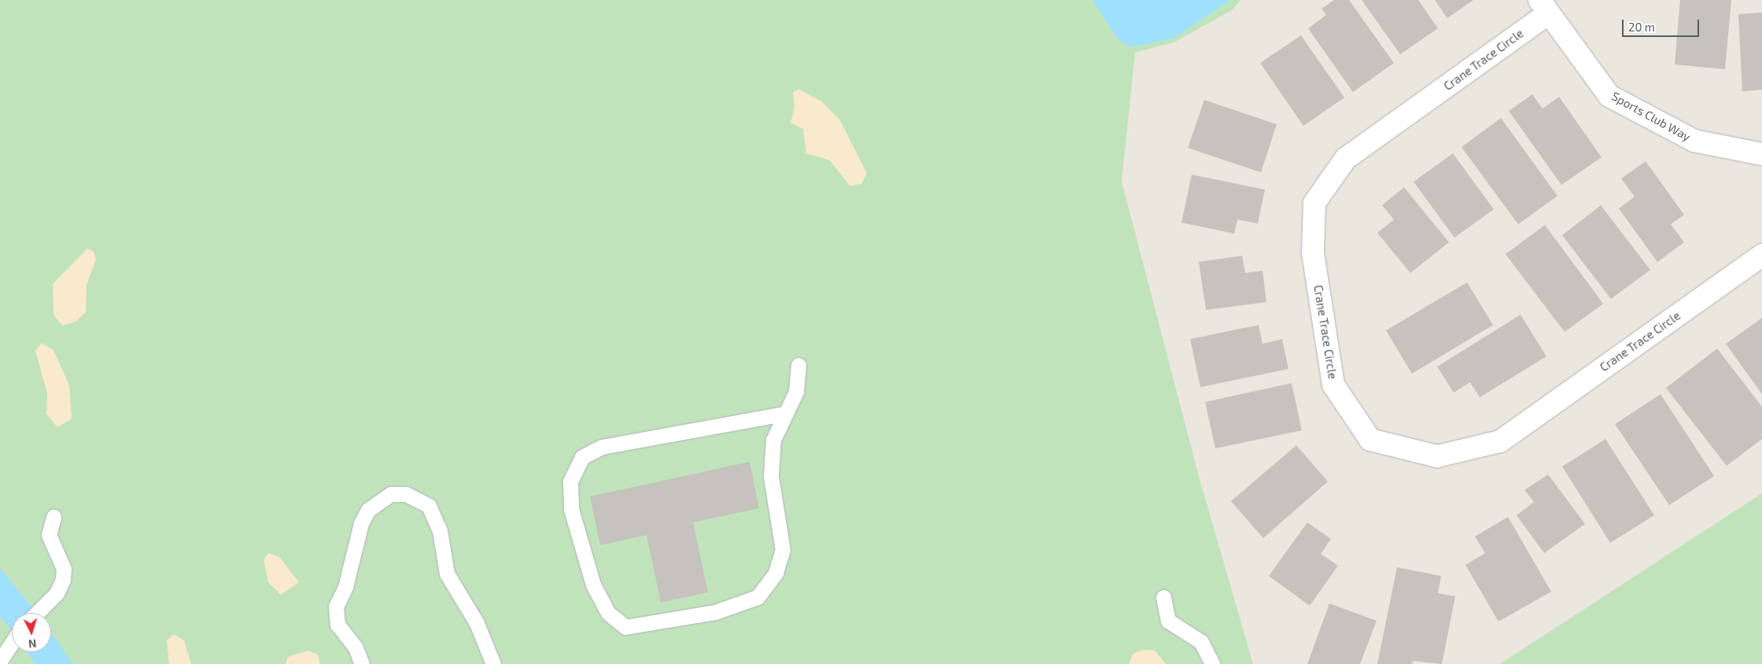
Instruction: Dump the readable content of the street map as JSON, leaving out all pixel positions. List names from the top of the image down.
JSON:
{
  "streets": {
    "street": ["Crane Trace Circle", "Sports Club Way"]
  },
  "crossings": [
    ["Crane Trace Circle", "Sports Club Way"]
  ],
  "scale_bar": "20 m",
  "north": "bottom"
}
